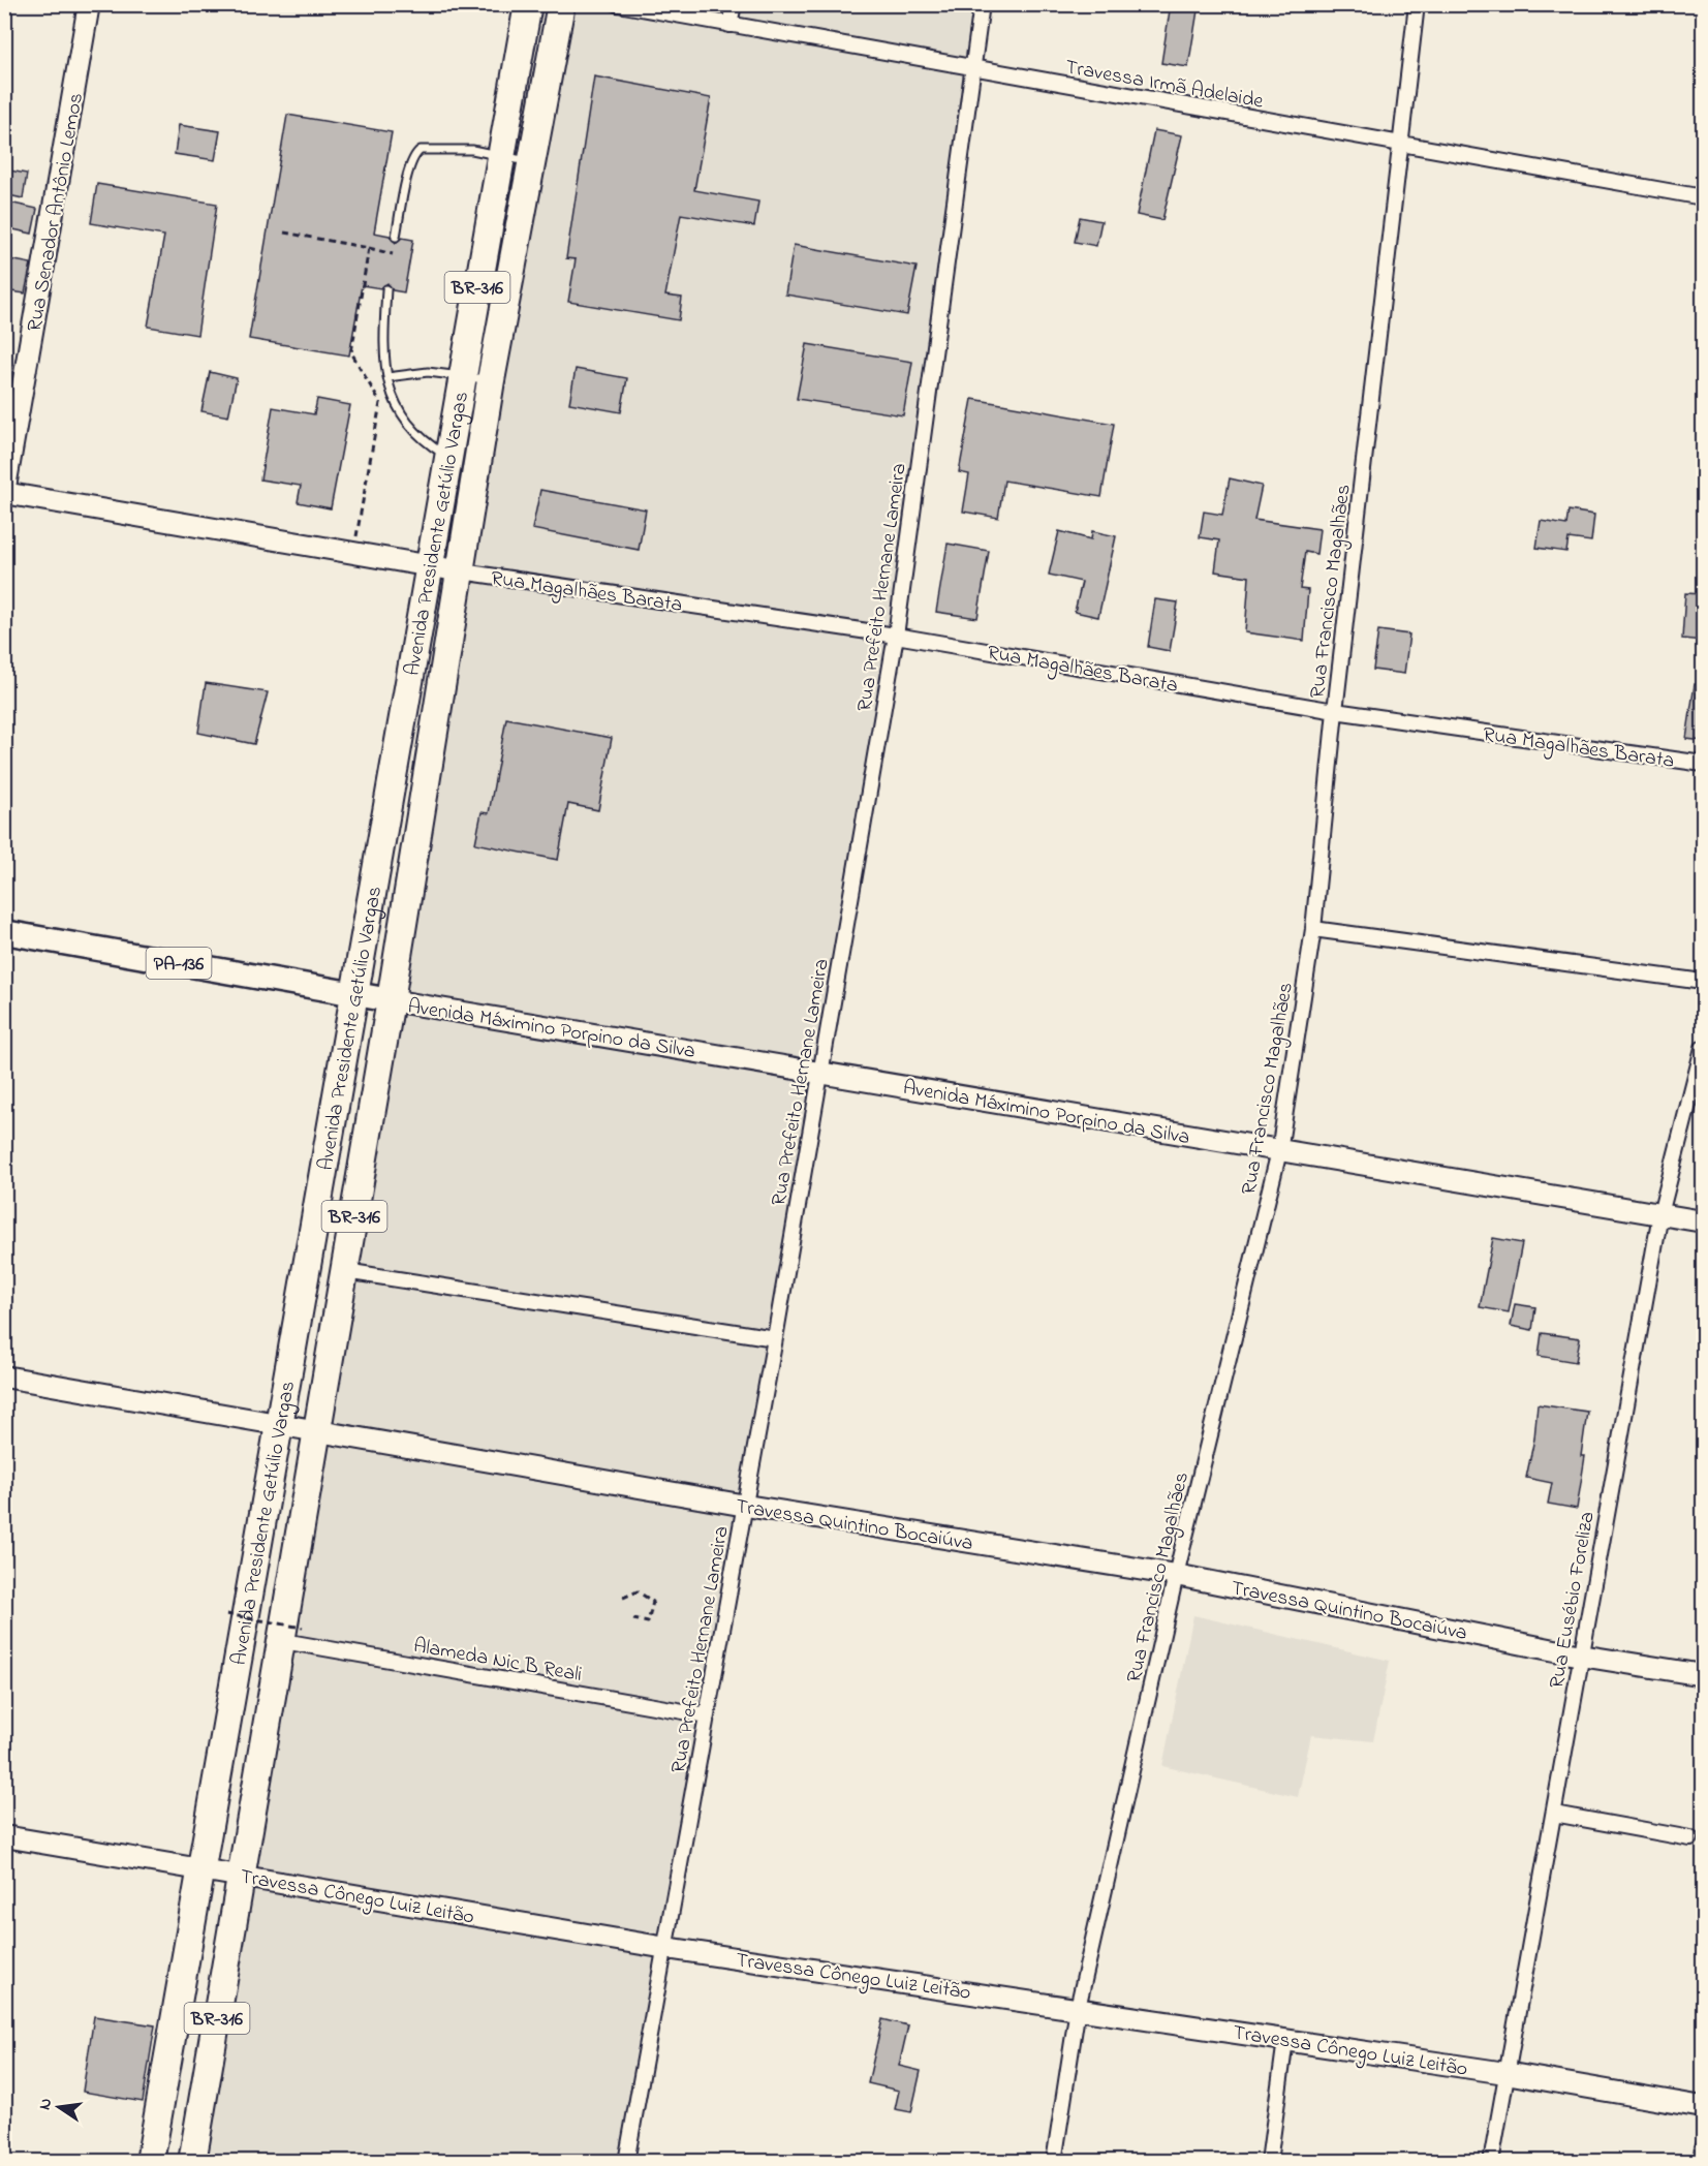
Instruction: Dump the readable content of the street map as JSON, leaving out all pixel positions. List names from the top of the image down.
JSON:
{
  "streets": {
    "highway": ["BR-316", "Avenida Presidente Getúlio Vargas"],
    "main road": ["PA-136"],
    "street": [
      "Travessa Irmã Adelaide",
      "Rua Senador Antônio Lemos",
      "Rua Prefeito Hernane Lameira",
      "Rua Magalhães Barata",
      "Rua Francisco Magalhães",
      "Avenida Máximino Porpino da Silva",
      "Travessa Quintino Bocaiúva",
      "Rua Eusébio Foreliza",
      "Alameda Nic B Reali",
      "Travessa Cônego Luiz Leitão"
    ]
  },
  "crossings": [
    ["Travessa Irmã Adelaide", "Rua Prefeito Hernane Lameira"],
    ["Travessa Irmã Adelaide", "Rua Francisco Magalhães"],
    ["Avenida Presidente Getúlio Vargas", "Rua Magalhães Barata"],
    ["Avenida Presidente Getúlio Vargas", "PA-136"],
    ["Avenida Presidente Getúlio Vargas", "Avenida Máximino Porpino da Silva"],
    ["Avenida Presidente Getúlio Vargas", "Travessa Quintino Bocaiúva"],
    ["Avenida Presidente Getúlio Vargas", "Alameda Nic B Reali"],
    ["Avenida Presidente Getúlio Vargas", "Travessa Cônego Luiz Leitão"],
    ["Rua Prefeito Hernane Lameira", "Rua Magalhães Barata"],
    ["Rua Prefeito Hernane Lameira", "Avenida Máximino Porpino da Silva"],
    ["Rua Prefeito Hernane Lameira", "Travessa Quintino Bocaiúva"],
    ["Rua Prefeito Hernane Lameira", "Alameda Nic B Reali"],
    ["Rua Prefeito Hernane Lameira", "Travessa Cônego Luiz Leitão"],
    ["Rua Magalhães Barata", "Rua Francisco Magalhães"],
    ["Rua Francisco Magalhães", "Avenida Máximino Porpino da Silva"],
    ["Rua Francisco Magalhães", "Travessa Quintino Bocaiúva"],
    ["Rua Francisco Magalhães", "Travessa Cônego Luiz Leitão"],
    ["PA-136", "Avenida Máximino Porpino da Silva"],
    ["Avenida Máximino Porpino da Silva", "Rua Eusébio Foreliza"],
    ["Travessa Quintino Bocaiúva", "Rua Eusébio Foreliza"],
    ["Rua Eusébio Foreliza", "Travessa Cônego Luiz Leitão"]
  ],
  "north": "left"
}
